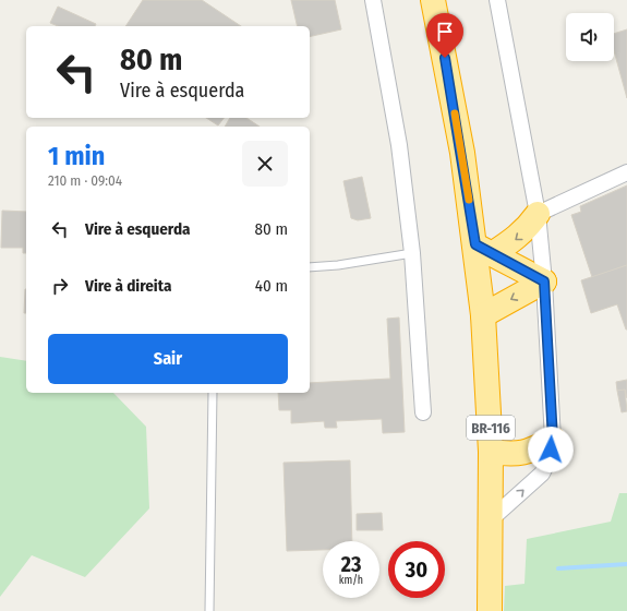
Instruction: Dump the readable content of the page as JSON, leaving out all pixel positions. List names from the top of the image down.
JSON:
{
  "streets": {
    "highway": ["BR-116"]
  },
  "page": {
    "turn": ["80 m", "Vire à esquerda"],
    "heading": ["1 min", "210 m · 09:04"],
    "list": [
      {
        "name": "Vire à esquerda",
        "value": "80 m"
      },
      {
        "name": "Vire à direita",
        "value": "40 m"
      }
    ],
    "buttons": "Sair",
    "speed": "23 km/h",
    "limit": "30"
  }
}
